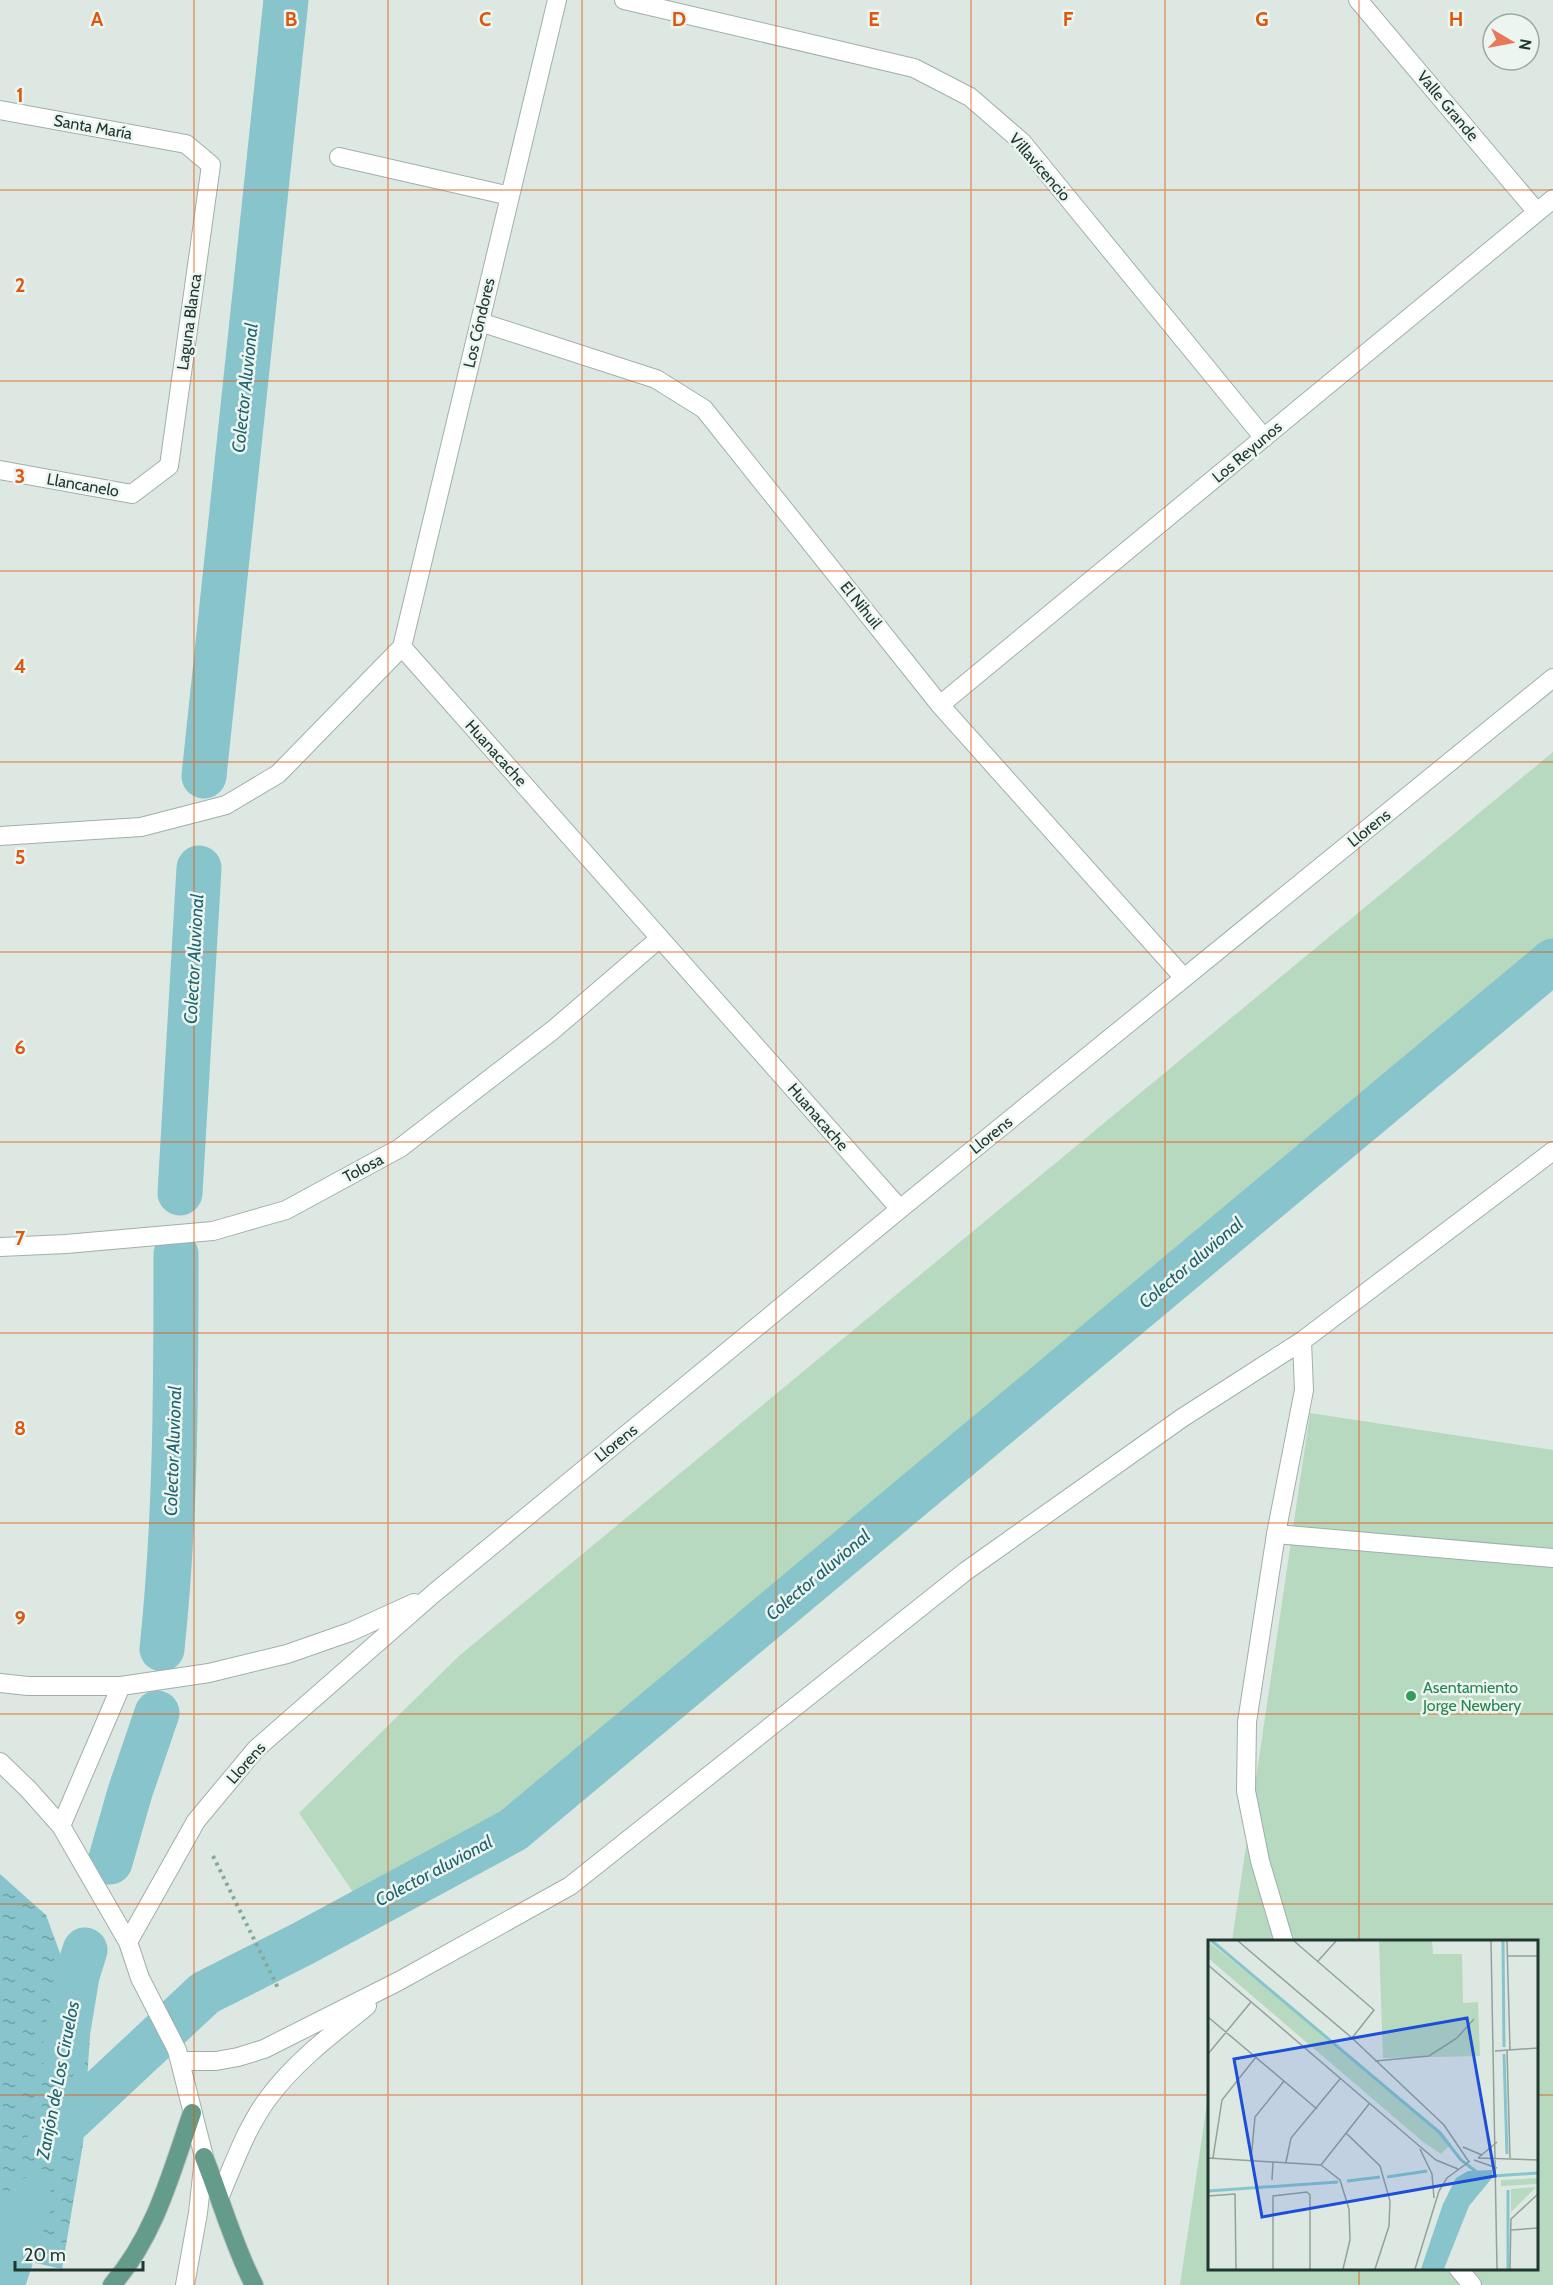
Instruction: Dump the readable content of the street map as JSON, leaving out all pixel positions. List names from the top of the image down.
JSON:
{
  "streets": {
    "street": [
      "Valle Grande",
      "Santa María",
      "Villavicencio",
      "Laguna Blanca",
      "Los Cóndores",
      "Los Reyunos",
      "Llancanelo",
      "El Nihuil",
      "Huanacache",
      "Llorens",
      "Tolosa"
    ]
  },
  "crossings": [
    ["Valle Grande", "Los Reyunos"],
    ["Santa María", "Laguna Blanca"],
    ["Villavicencio", "Los Reyunos"],
    ["Laguna Blanca", "Llancanelo"],
    ["Los Cóndores", "El Nihuil"],
    ["Los Cóndores", "Huanacache"],
    ["Los Reyunos", "El Nihuil"],
    ["El Nihuil", "Llorens"],
    ["Huanacache", "Llorens"],
    ["Huanacache", "Tolosa"]
  ],
  "water": ["Colector Aluvional", "Colector aluvional", "Zanjón de Los Ciruelos"],
  "places": ["Asentamiento Jorge Newbery"],
  "scale_bar": "20 m",
  "north": "right",
  "grid": {
    "columns": [
      "A",
      "B",
      "C",
      "D",
      "E",
      "F",
      "G",
      "H"
    ],
    "rows": [
      "1",
      "2",
      "3",
      "4",
      "5",
      "6",
      "7",
      "8",
      "9"
    ]
  }
}
